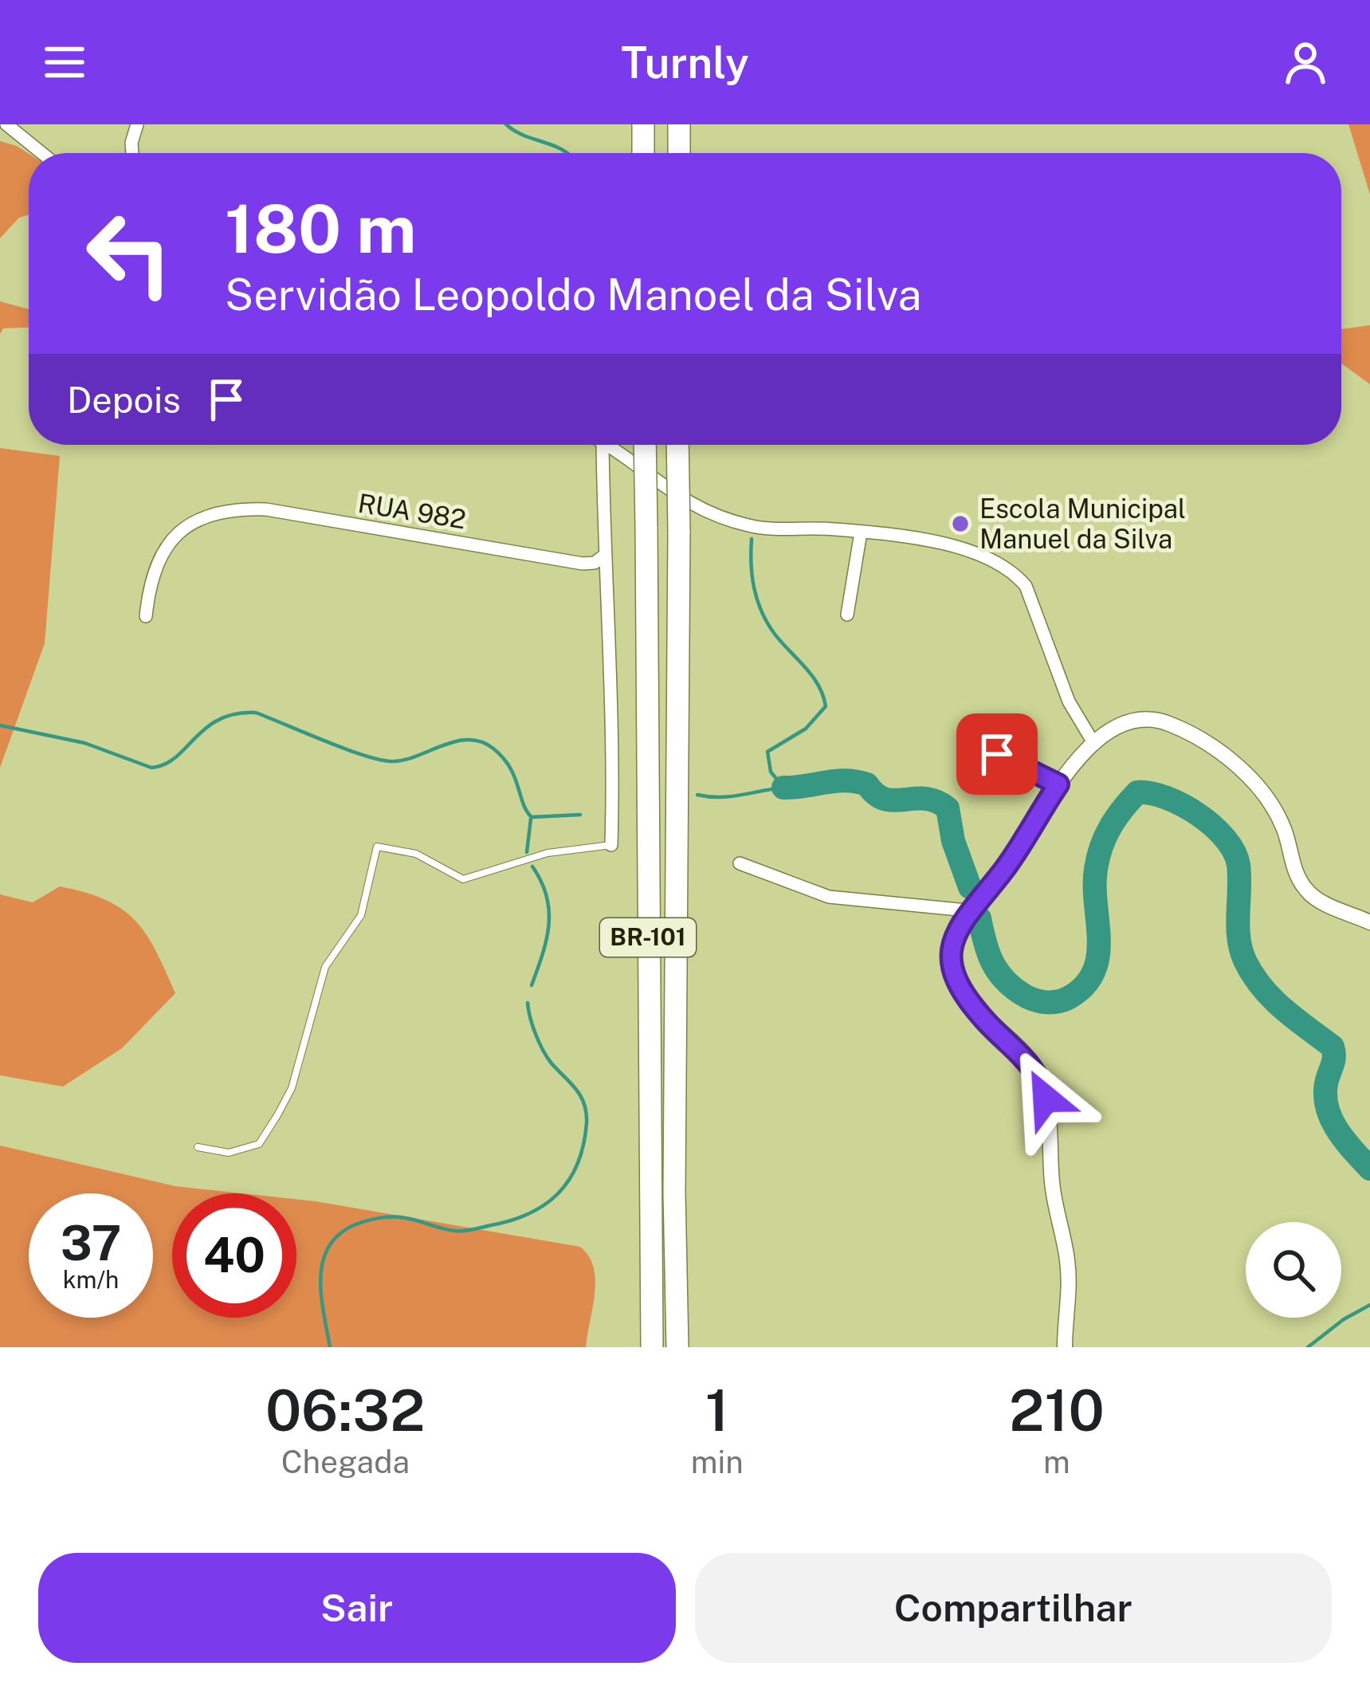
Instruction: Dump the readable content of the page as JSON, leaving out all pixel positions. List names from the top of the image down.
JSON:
{
  "streets": {
    "highway": ["BR-101"],
    "street": ["RUA 982"]
  },
  "places": ["Escola Municipal Manuel da Silva"],
  "page": {
    "header": "Turnly",
    "turn": ["180 m", "Servidão Leopoldo Manoel da Silva"],
    "then": "Depois",
    "speed": "37 km/h",
    "limit": "40",
    "eta": [
      "06:32",
      "Chegada",
      "1",
      "min",
      "210",
      "m"
    ],
    "buttons": ["Sair", "Compartilhar"]
  }
}
